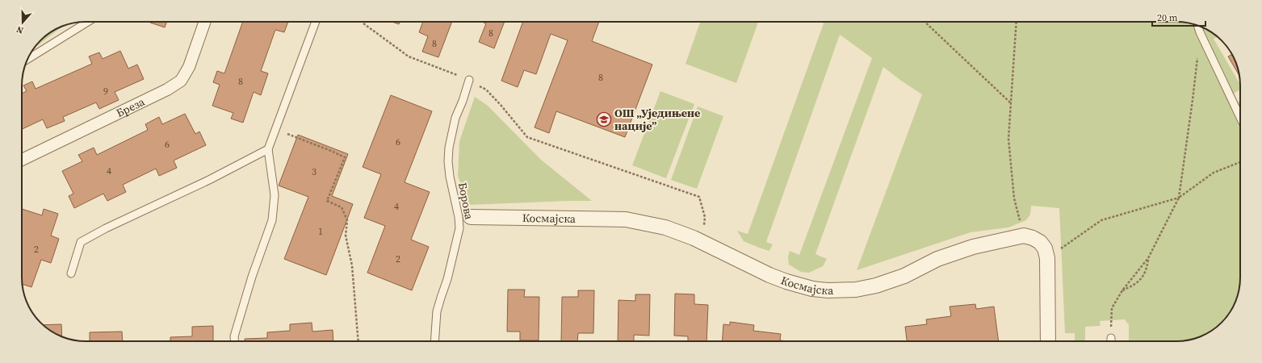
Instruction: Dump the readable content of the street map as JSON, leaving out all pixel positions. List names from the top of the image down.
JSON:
{
  "streets": {
    "street": ["Бреза", "Космајска"],
    "lane": ["Борова"]
  },
  "places": {
    "school or university": ["ОШ „Уједињене нације”"]
  },
  "house_numbers": [
    "8",
    "8",
    "8",
    "8",
    "9",
    "6",
    "6",
    "4",
    "3",
    "4",
    "1",
    "2",
    "2"
  ],
  "scale_bar": "20 m",
  "north": "bottom"
}
